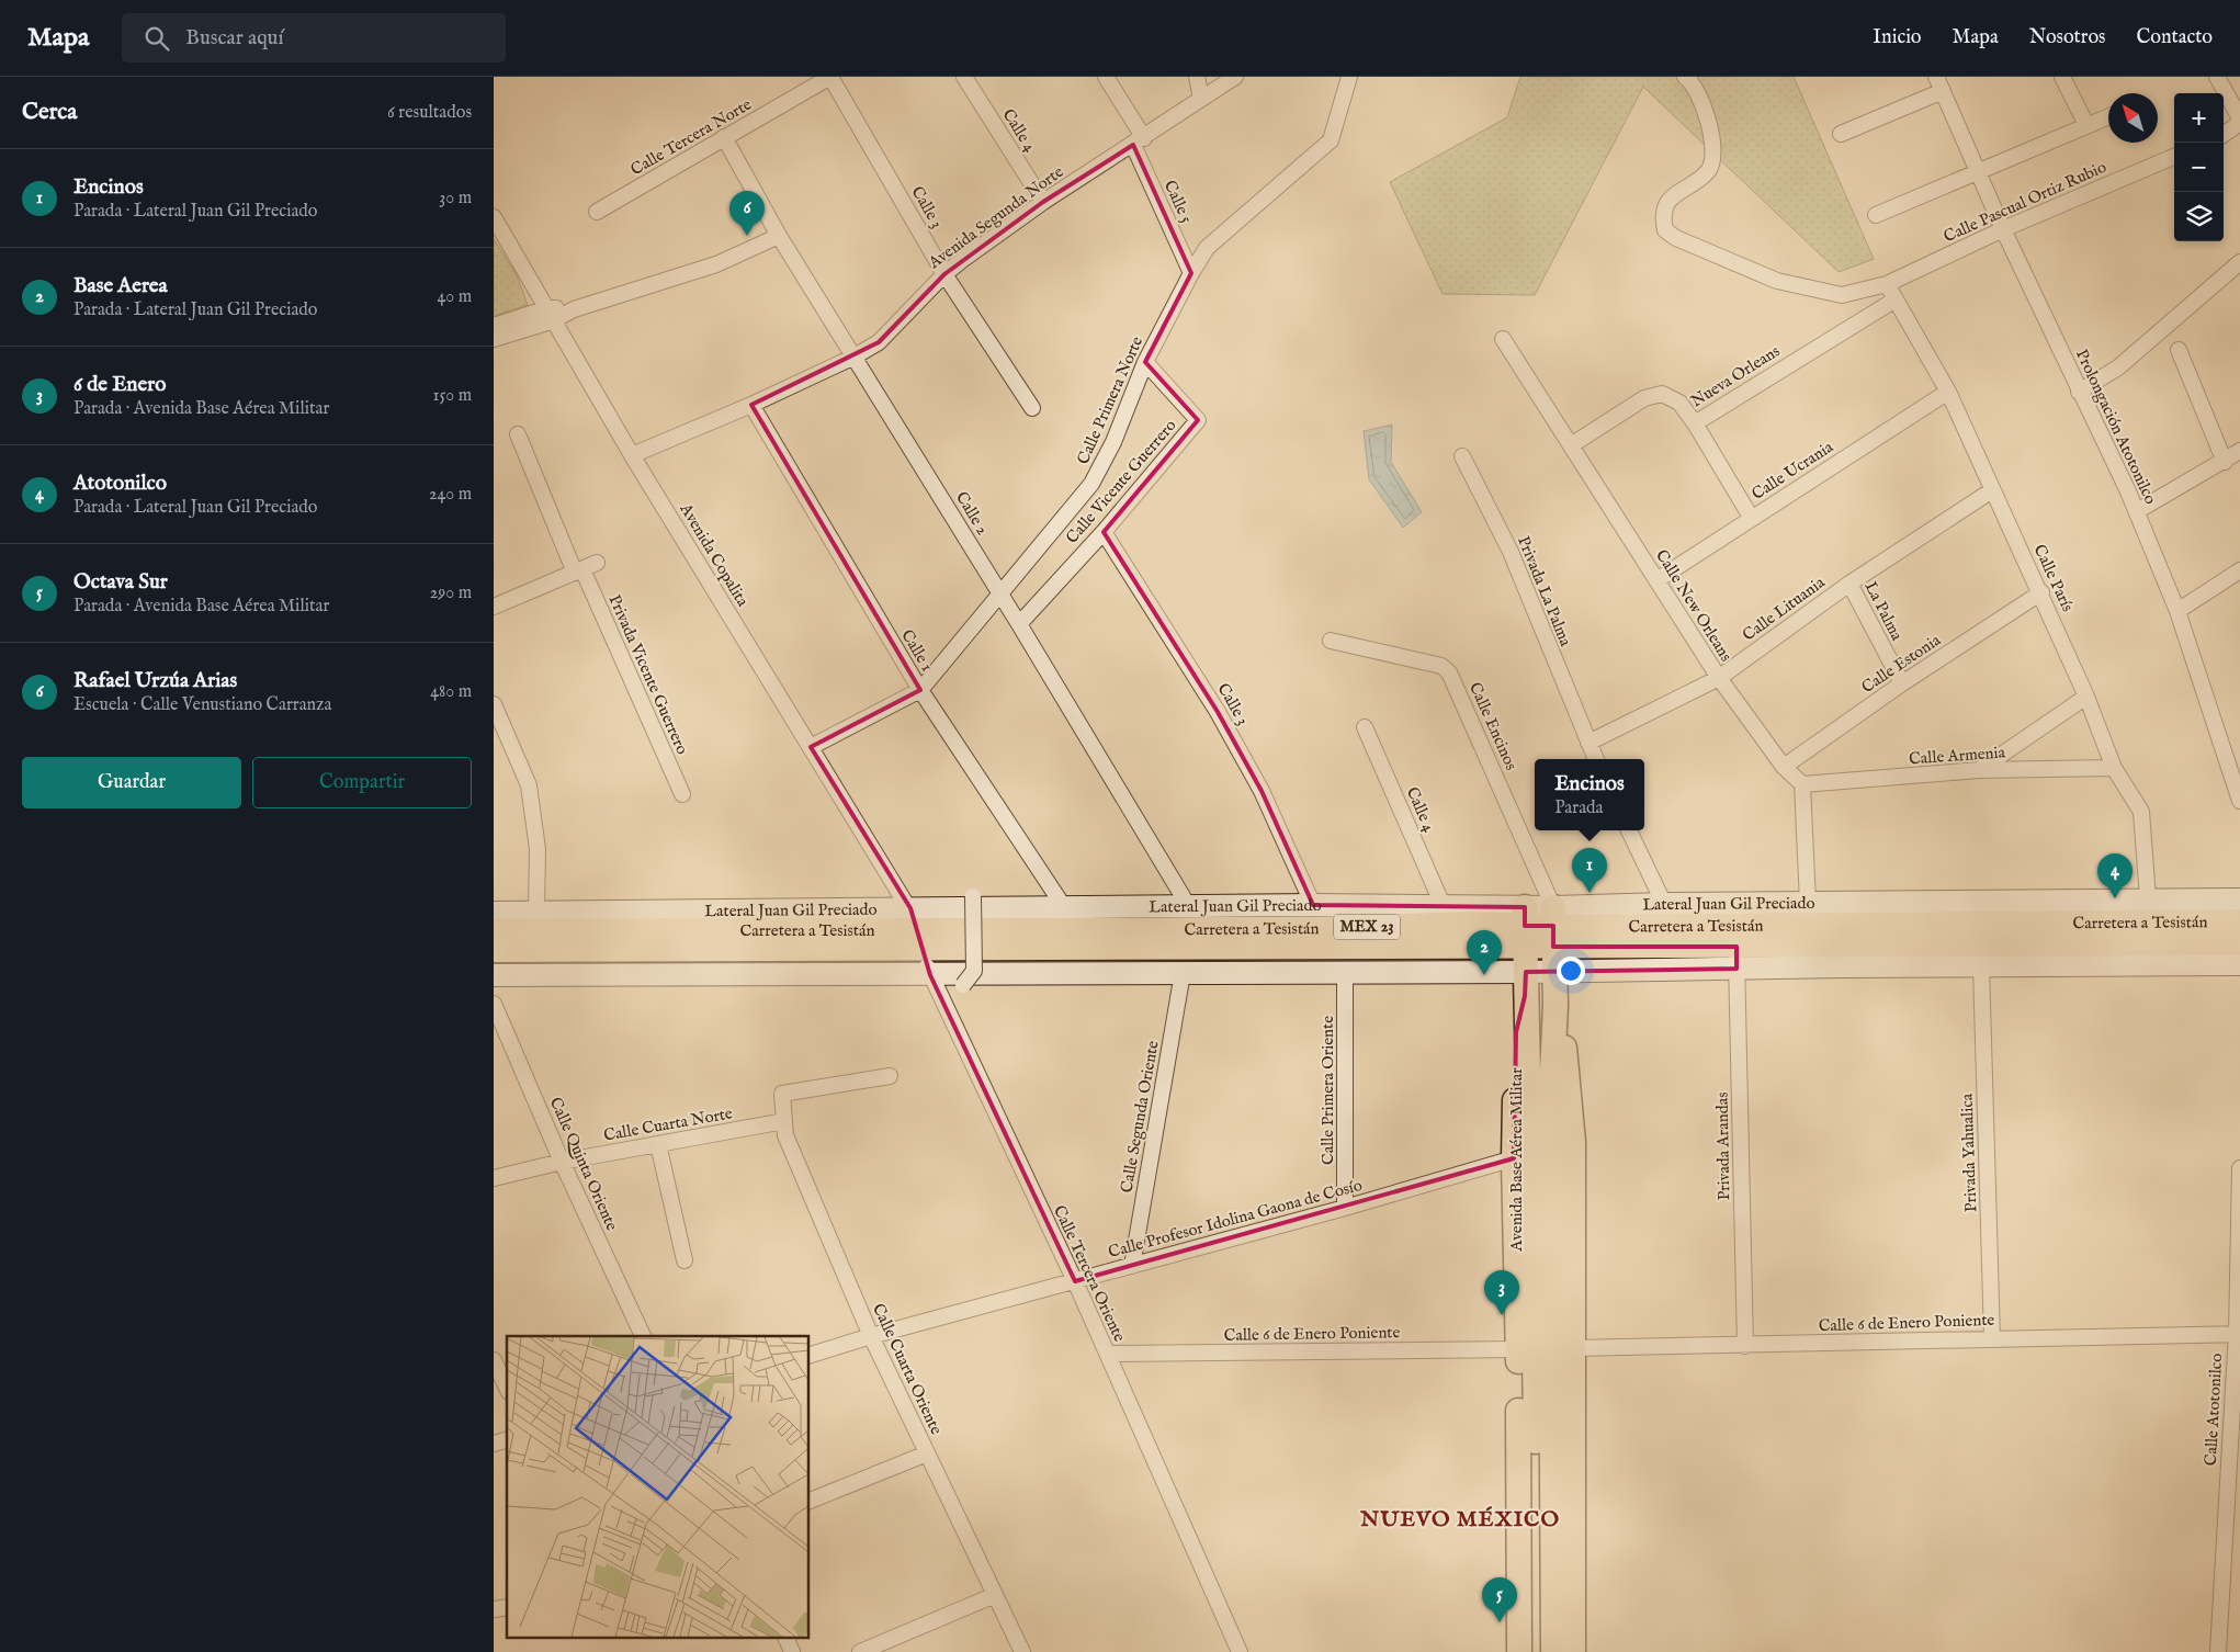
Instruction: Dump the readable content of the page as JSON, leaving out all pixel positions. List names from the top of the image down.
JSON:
{
  "streets": {
    "main road": [
      "Lateral Juan Gil Preciado",
      "Carretera a Tesistán",
      "MEX 23",
      "Avenida Base Aérea Militar"
    ],
    "street": [
      "Calle 4",
      "Calle Tercera Norte",
      "Calle 5",
      "Calle Pascual Ortiz Rubio",
      "Calle 3",
      "Avenida Segunda Norte",
      "Nueva Orleans",
      "Calle Primera Norte",
      "Prolongación Atotonilco",
      "Calle Ucrania",
      "Calle Vicente Guerrero",
      "Calle 2",
      "Avenida Copalita",
      "Calle París",
      "Privada La Palma",
      "Calle New Orleans",
      "Calle Lituania",
      "La Palma",
      "Calle 1",
      "Calle Estonia",
      "Privada Vicente Guerrero",
      "Calle Encinos",
      "Calle Armenia",
      "Calle Primera Oriente",
      "Calle Segunda Oriente",
      "Calle Cuarta Norte",
      "Privada Arandas",
      "Privada Yahualica",
      "Calle Quinta Oriente",
      "Calle Profesor Idolina Gaona de Cosío",
      "Calle Tercera Oriente",
      "Calle 6 de Enero Poniente",
      "Calle Cuarta Oriente",
      "Calle Atotonilco"
    ]
  },
  "crossings": [
    ["Calle 4", "Avenida Segunda Norte"],
    ["Calle 4", "Lateral Juan Gil Preciado"],
    ["Calle Tercera Norte", "Calle 3"],
    ["Calle Tercera Norte", "Calle 2"],
    ["Calle 5", "Avenida Segunda Norte"],
    ["Calle 5", "Calle Primera Norte"],
    ["Calle Pascual Ortiz Rubio", "Prolongación Atotonilco"],
    ["Calle Pascual Ortiz Rubio", "Calle París"],
    ["Calle 3", "Avenida Segunda Norte"],
    ["Calle 3", "Calle Vicente Guerrero"],
    ["Calle 3", "Lateral Juan Gil Preciado"],
    ["Avenida Segunda Norte", "Calle 2"],
    ["Avenida Segunda Norte", "Avenida Copalita"],
    ["Avenida Segunda Norte", "Calle 1"],
    ["Nueva Orleans", "Calle París"],
    ["Nueva Orleans", "Calle New Orleans"],
    ["Calle Primera Norte", "Calle Vicente Guerrero"],
    ["Calle Primera Norte", "Calle 2"],
    ["Calle Primera Norte", "Avenida Copalita"],
    ["Calle Primera Norte", "Calle 1"],
    ["Calle Ucrania", "Calle París"],
    ["Calle Ucrania", "Calle New Orleans"],
    ["Calle Vicente Guerrero", "Calle 2"],
    ["Calle 2", "Lateral Juan Gil Preciado"],
    ["Avenida Copalita", "Lateral Juan Gil Preciado"],
    ["Avenida Copalita", "Carretera a Tesistán"],
    ["Avenida Copalita", "Calle Tercera Oriente"],
    ["Calle París", "Calle Lituania"],
    ["Calle París", "Calle Estonia"],
    ["Calle París", "Calle Armenia"],
    ["Calle París", "Lateral Juan Gil Preciado"],
    ["Privada La Palma", "Calle Lituania"],
    ["Calle New Orleans", "Calle Lituania"],
    ["Calle New Orleans", "Calle Estonia"],
    ["Calle New Orleans", "Calle Armenia"],
    ["Calle Lituania", "La Palma"],
    ["La Palma", "Calle Estonia"],
    ["Calle 1", "Lateral Juan Gil Preciado"],
    ["Calle Encinos", "Lateral Juan Gil Preciado"],
    ["Calle Encinos", "Carretera a Tesistán"],
    ["Calle Encinos", "Avenida Base Aérea Militar"],
    ["Lateral Juan Gil Preciado", "Carretera a Tesistán"],
    ["Lateral Juan Gil Preciado", "Calle Primera Oriente"],
    ["Lateral Juan Gil Preciado", "Calle Segunda Oriente"],
    ["Lateral Juan Gil Preciado", "Avenida Base Aérea Militar"],
    ["Lateral Juan Gil Preciado", "Calle Tercera Oriente"],
    ["Carretera a Tesistán", "Privada Arandas"],
    ["Carretera a Tesistán", "Avenida Base Aérea Militar"],
    ["Carretera a Tesistán", "Calle Tercera Oriente"],
    ["Calle Primera Oriente", "Calle Profesor Idolina Gaona de Cosío"],
    ["Calle Segunda Oriente", "Calle Profesor Idolina Gaona de Cosío"],
    ["Calle Cuarta Norte", "Calle Quinta Oriente"],
    ["Calle Cuarta Norte", "Calle Cuarta Oriente"],
    ["Privada Arandas", "Calle 6 de Enero Poniente"],
    ["Privada Yahualica", "Calle 6 de Enero Poniente"],
    ["Avenida Base Aérea Militar", "Calle Profesor Idolina Gaona de Cosío"],
    ["Avenida Base Aérea Militar", "Calle 6 de Enero Poniente"],
    ["Calle Profesor Idolina Gaona de Cosío", "Calle Tercera Oriente"],
    ["Calle Profesor Idolina Gaona de Cosío", "Calle Cuarta Oriente"],
    ["Calle Tercera Oriente", "Calle 6 de Enero Poniente"],
    ["Calle 6 de Enero Poniente", "Calle Atotonilco"]
  ],
  "districts": ["NUEVO MÉXICO"],
  "north": "top left",
  "page": {
    "header": "Mapa",
    "search": "Buscar aquí",
    "nav": [
      "Inicio",
      "Mapa",
      "Nosotros",
      "Contacto"
    ],
    "heading": ["Cerca", "6 resultados"],
    "map_buttons": ["+", "−"],
    "list": [
      {
        "mark": "1",
        "name": "Encinos",
        "note": "Parada · Lateral Juan Gil Preciado",
        "value": "30 m"
      },
      {
        "mark": "2",
        "name": "Base Aerea",
        "note": "Parada · Lateral Juan Gil Preciado",
        "value": "40 m"
      },
      {
        "mark": "3",
        "name": "6 de Enero",
        "note": "Parada · Avenida Base Aérea Militar",
        "value": "150 m"
      },
      {
        "mark": "4",
        "name": "Atotonilco",
        "note": "Parada · Lateral Juan Gil Preciado",
        "value": "240 m"
      },
      {
        "mark": "5",
        "name": "Octava Sur",
        "note": "Parada · Avenida Base Aérea Militar",
        "value": "290 m"
      },
      {
        "mark": "6",
        "name": "Rafael Urzúa Arias",
        "note": "Escuela · Calle Venustiano Carranza",
        "value": "480 m"
      }
    ],
    "pins": [
      "6",
      "1",
      "4",
      "2",
      "3",
      "5"
    ],
    "buttons": ["Guardar", "Compartir"],
    "popup": ["Encinos", "Parada"]
  }
}
